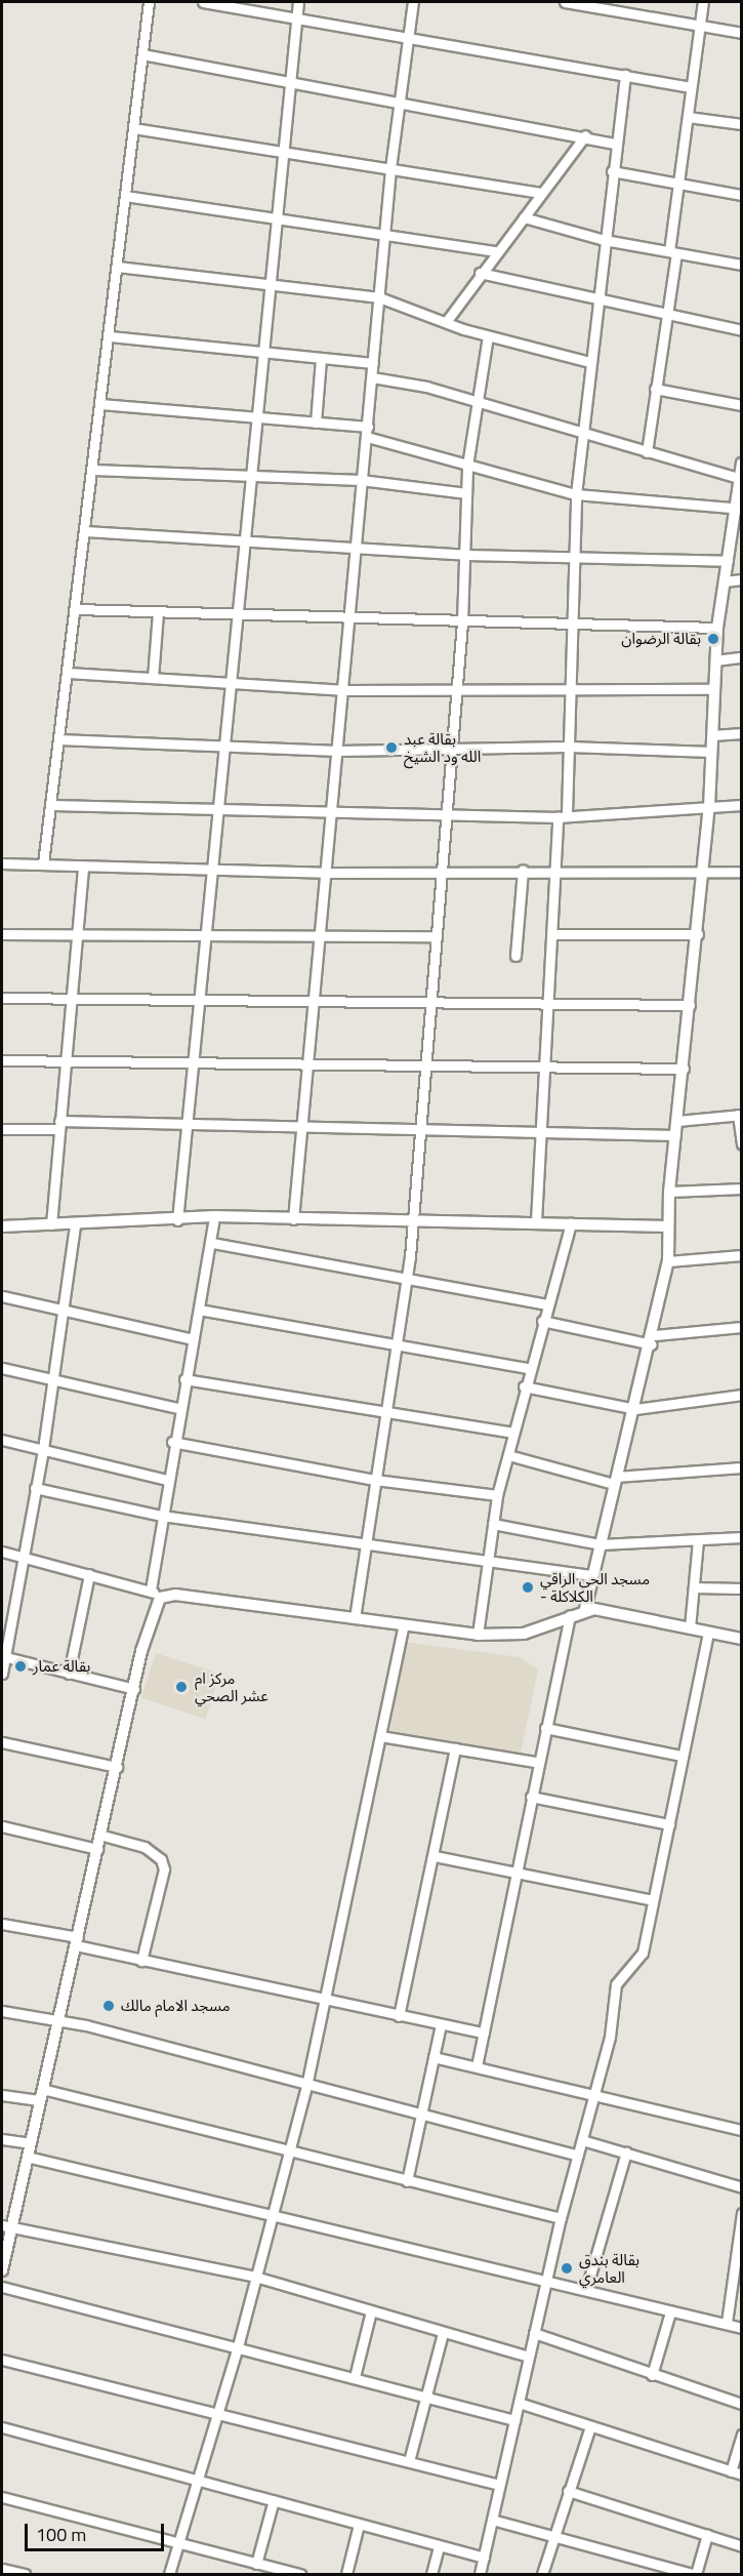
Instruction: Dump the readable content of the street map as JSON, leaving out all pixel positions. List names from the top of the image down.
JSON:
{
  "places": [
    "بقالة الرضوان",
    "بقالة عبد الله ود الشيخ",
    "مسجد الحي الراقي - الكلاكلة",
    "بقالة عمار",
    "مركز ام عشر الصحي",
    "مسجد الامام مالك",
    "بقالة بندق العامري"
  ],
  "scale_bar": "100 m"
}
